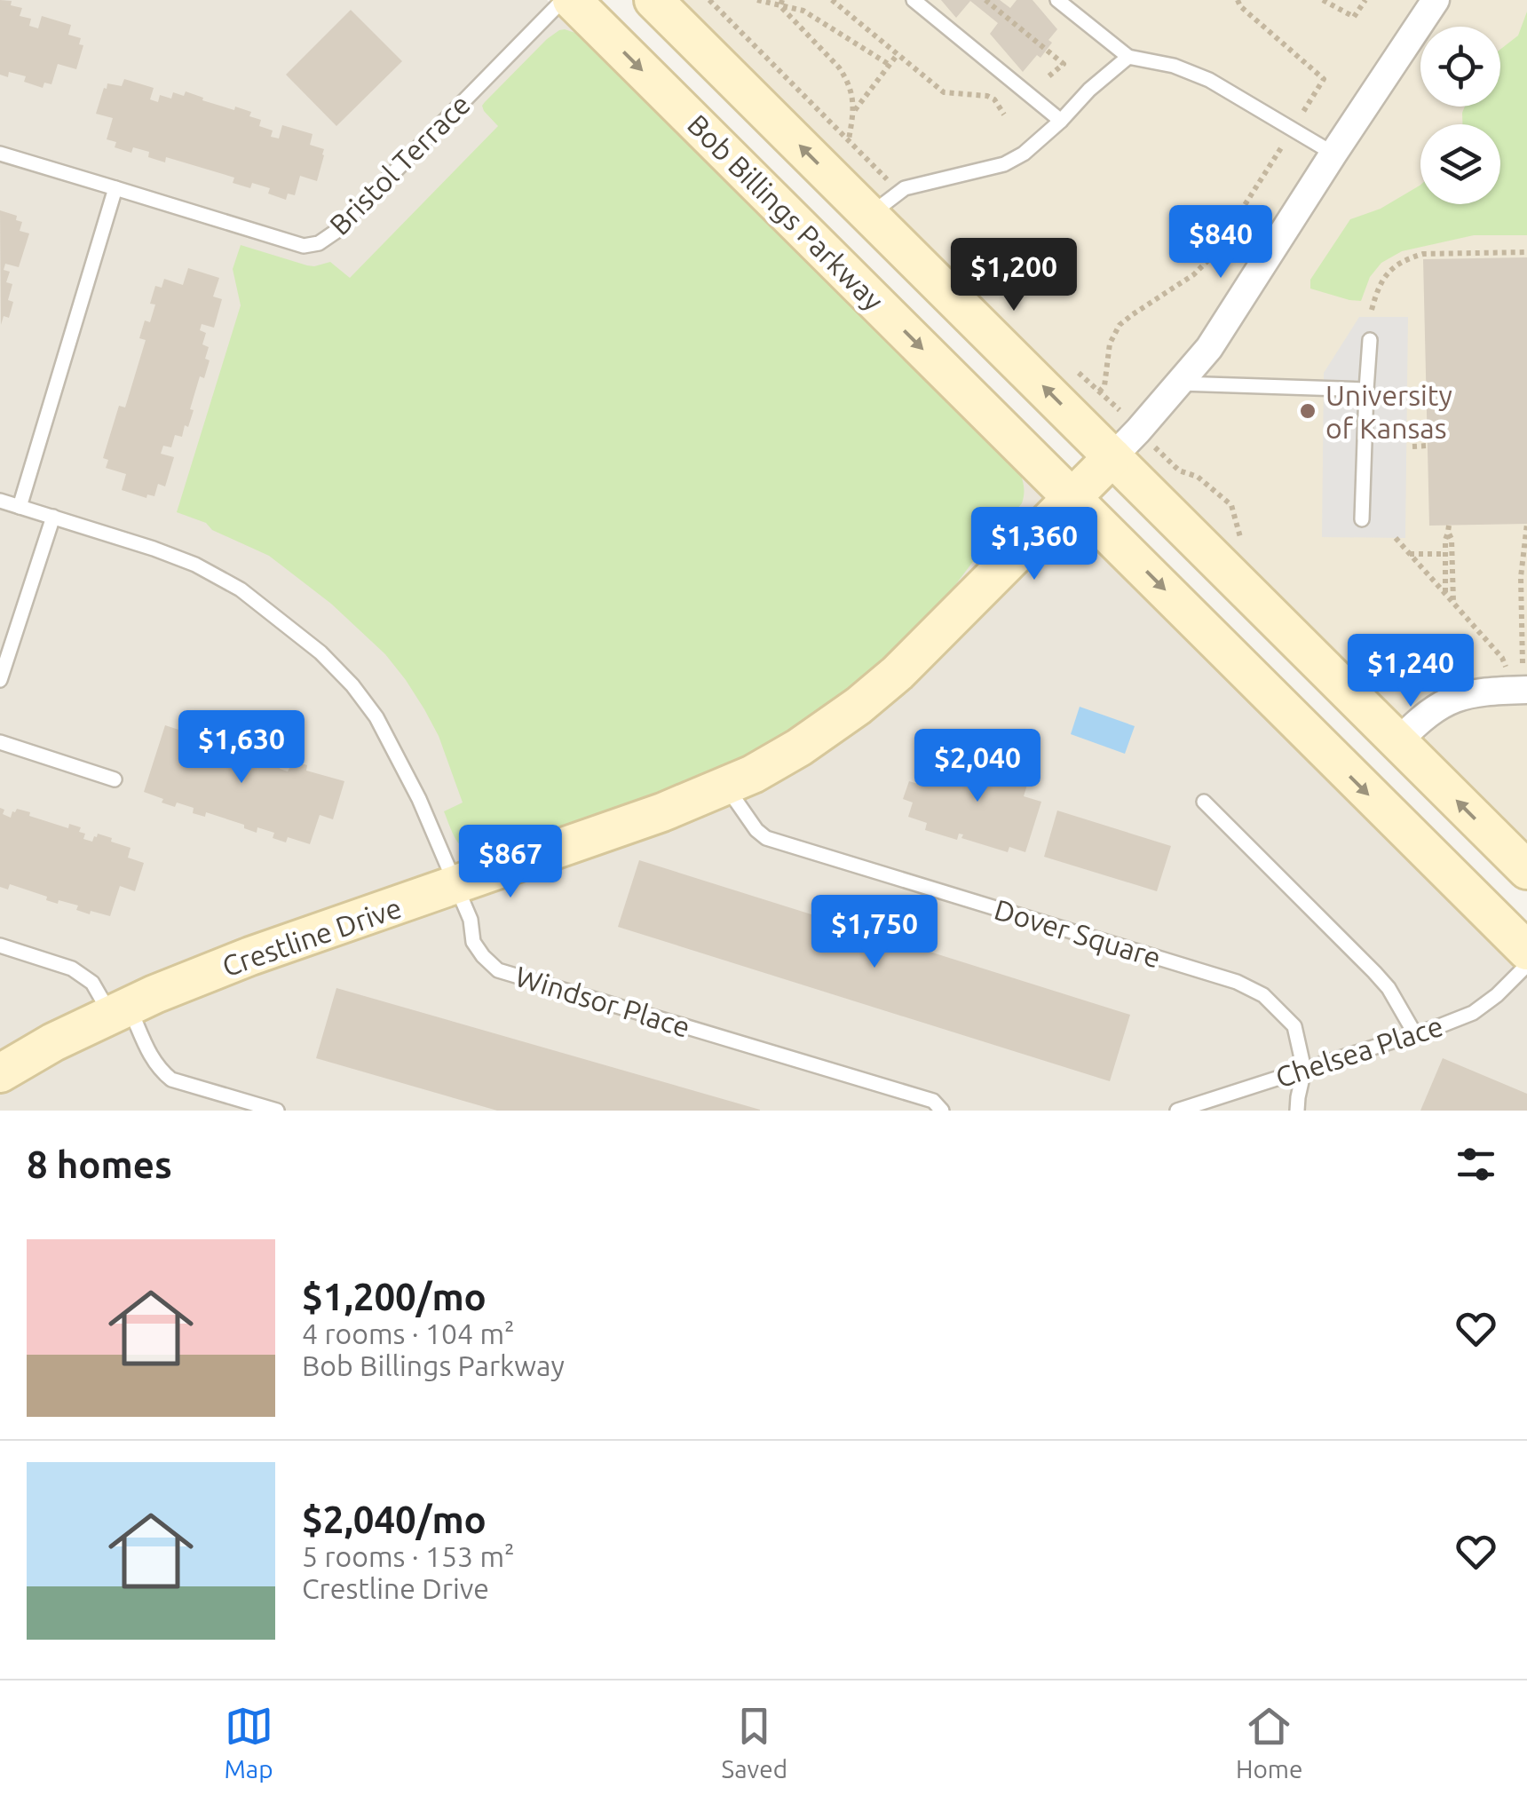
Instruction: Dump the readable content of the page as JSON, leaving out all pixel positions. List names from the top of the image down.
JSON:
{
  "streets": {
    "main road": ["Bob Billings Parkway", "Crestline Drive"],
    "lane": [
      "Bristol Terrace",
      "Dover Square",
      "Windsor Place",
      "Chelsea Place"
    ]
  },
  "crossings": [
    ["Bob Billings Parkway", "Crestline Drive"],
    ["Dover Square", "Crestline Drive"],
    ["Dover Square", "Chelsea Place"],
    ["Crestline Drive", "Windsor Place"]
  ],
  "places": ["University of Kansas"],
  "page": {
    "price": [
      "$840",
      "$1,200",
      "$1,360",
      "$1,240",
      "$1,630",
      "$2,040",
      "$867",
      "$1,750"
    ],
    "heading": "8 homes",
    "list": [
      {
        "name": "$1,200/mo",
        "note": "4 rooms · 104 m² · Bob Billings Parkway"
      },
      {
        "name": "$2,040/mo",
        "note": "5 rooms · 153 m² · Crestline Drive"
      }
    ],
    "tabs": ["Map", "Saved", "Home"]
  }
}
